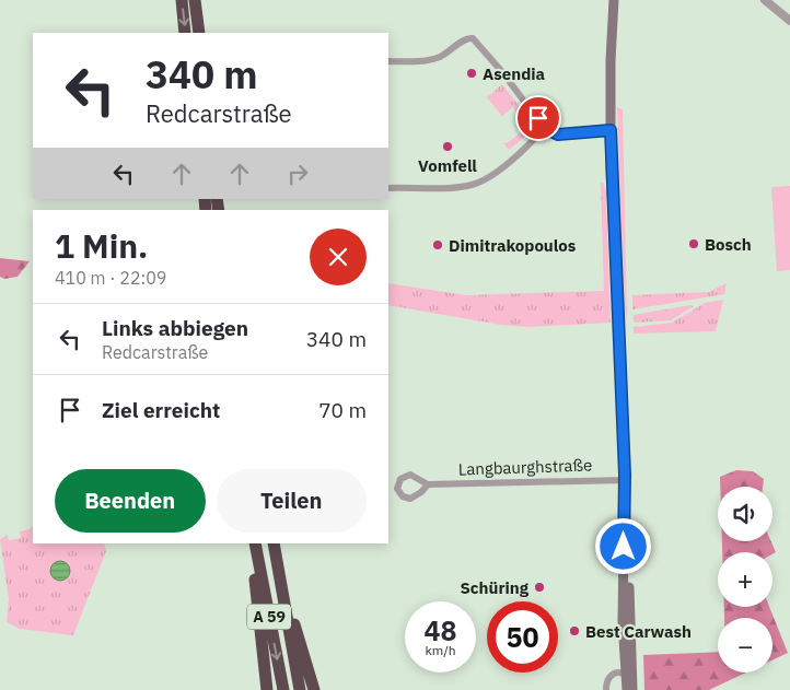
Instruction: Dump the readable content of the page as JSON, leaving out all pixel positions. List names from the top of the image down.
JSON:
{
  "streets": {
    "highway": ["A 59"],
    "street": ["Langbaurghstraße"]
  },
  "places": [
    "Asendia",
    "Vomfell",
    "Bosch",
    "Dimitrakopoulos",
    "Schüring",
    "Best Carwash"
  ],
  "page": {
    "turn": ["340 m", "Redcarstraße"],
    "heading": ["1 Min.", "410 m · 22:09"],
    "list": [
      {
        "name": "Links abbiegen",
        "note": "Redcarstraße",
        "value": "340 m"
      },
      {
        "name": "Ziel erreicht",
        "value": "70 m"
      }
    ],
    "buttons": ["Beenden", "Teilen"],
    "map_buttons": ["+", "−"],
    "speed": "48 km/h",
    "limit": "50"
  }
}
